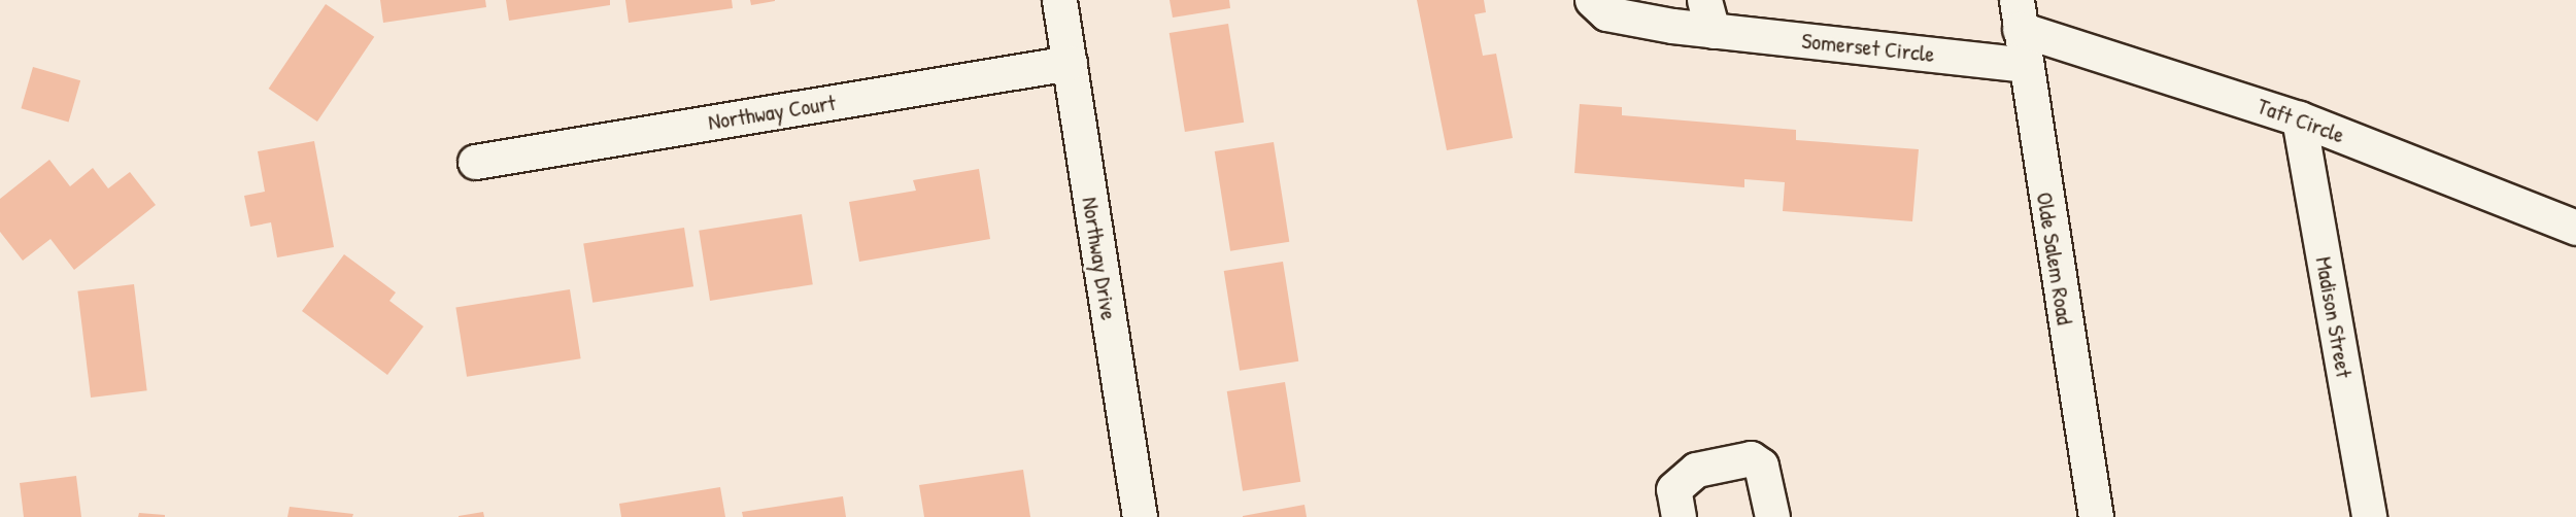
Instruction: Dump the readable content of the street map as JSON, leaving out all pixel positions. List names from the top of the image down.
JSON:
{
  "streets": {
    "street": [
      "Somerset Circle",
      "Northway Court",
      "Taft Circle",
      "Northway Drive",
      "Olde Salem Road",
      "Madison Street"
    ]
  },
  "crossings": [
    ["Somerset Circle", "Olde Salem Road"],
    ["Northway Court", "Northway Drive"],
    ["Taft Circle", "Olde Salem Road"],
    ["Taft Circle", "Madison Street"]
  ]
}
